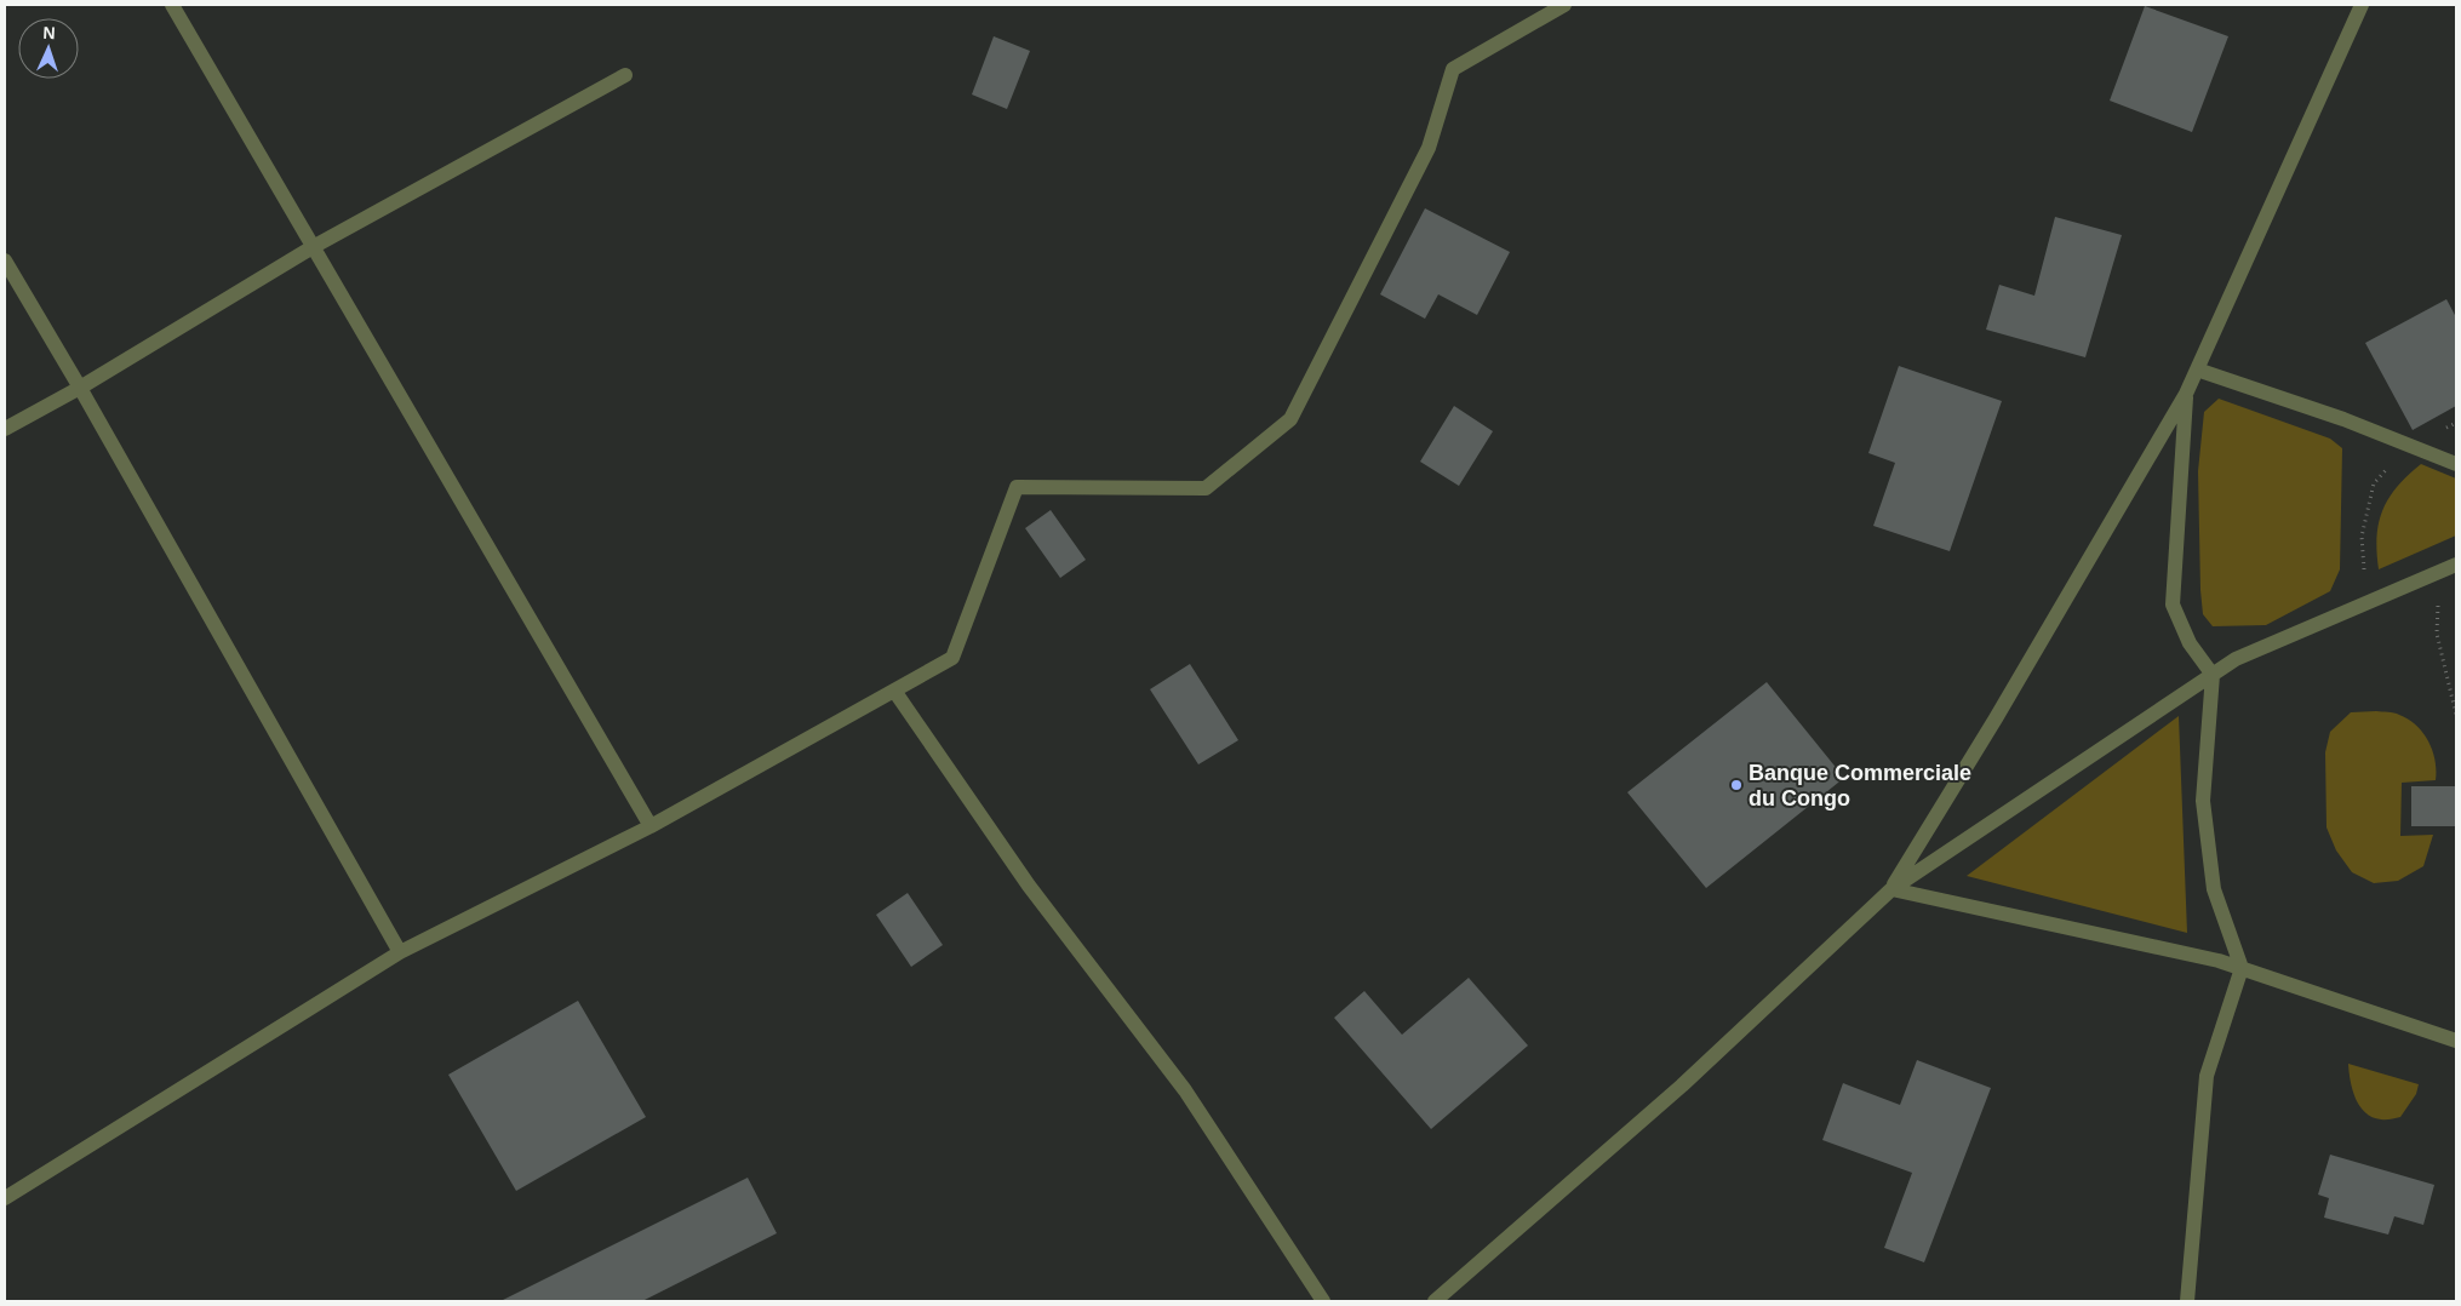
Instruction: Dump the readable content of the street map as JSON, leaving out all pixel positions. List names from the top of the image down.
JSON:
{
  "places": ["Banque Commerciale du Congo"],
  "north": "top"
}
